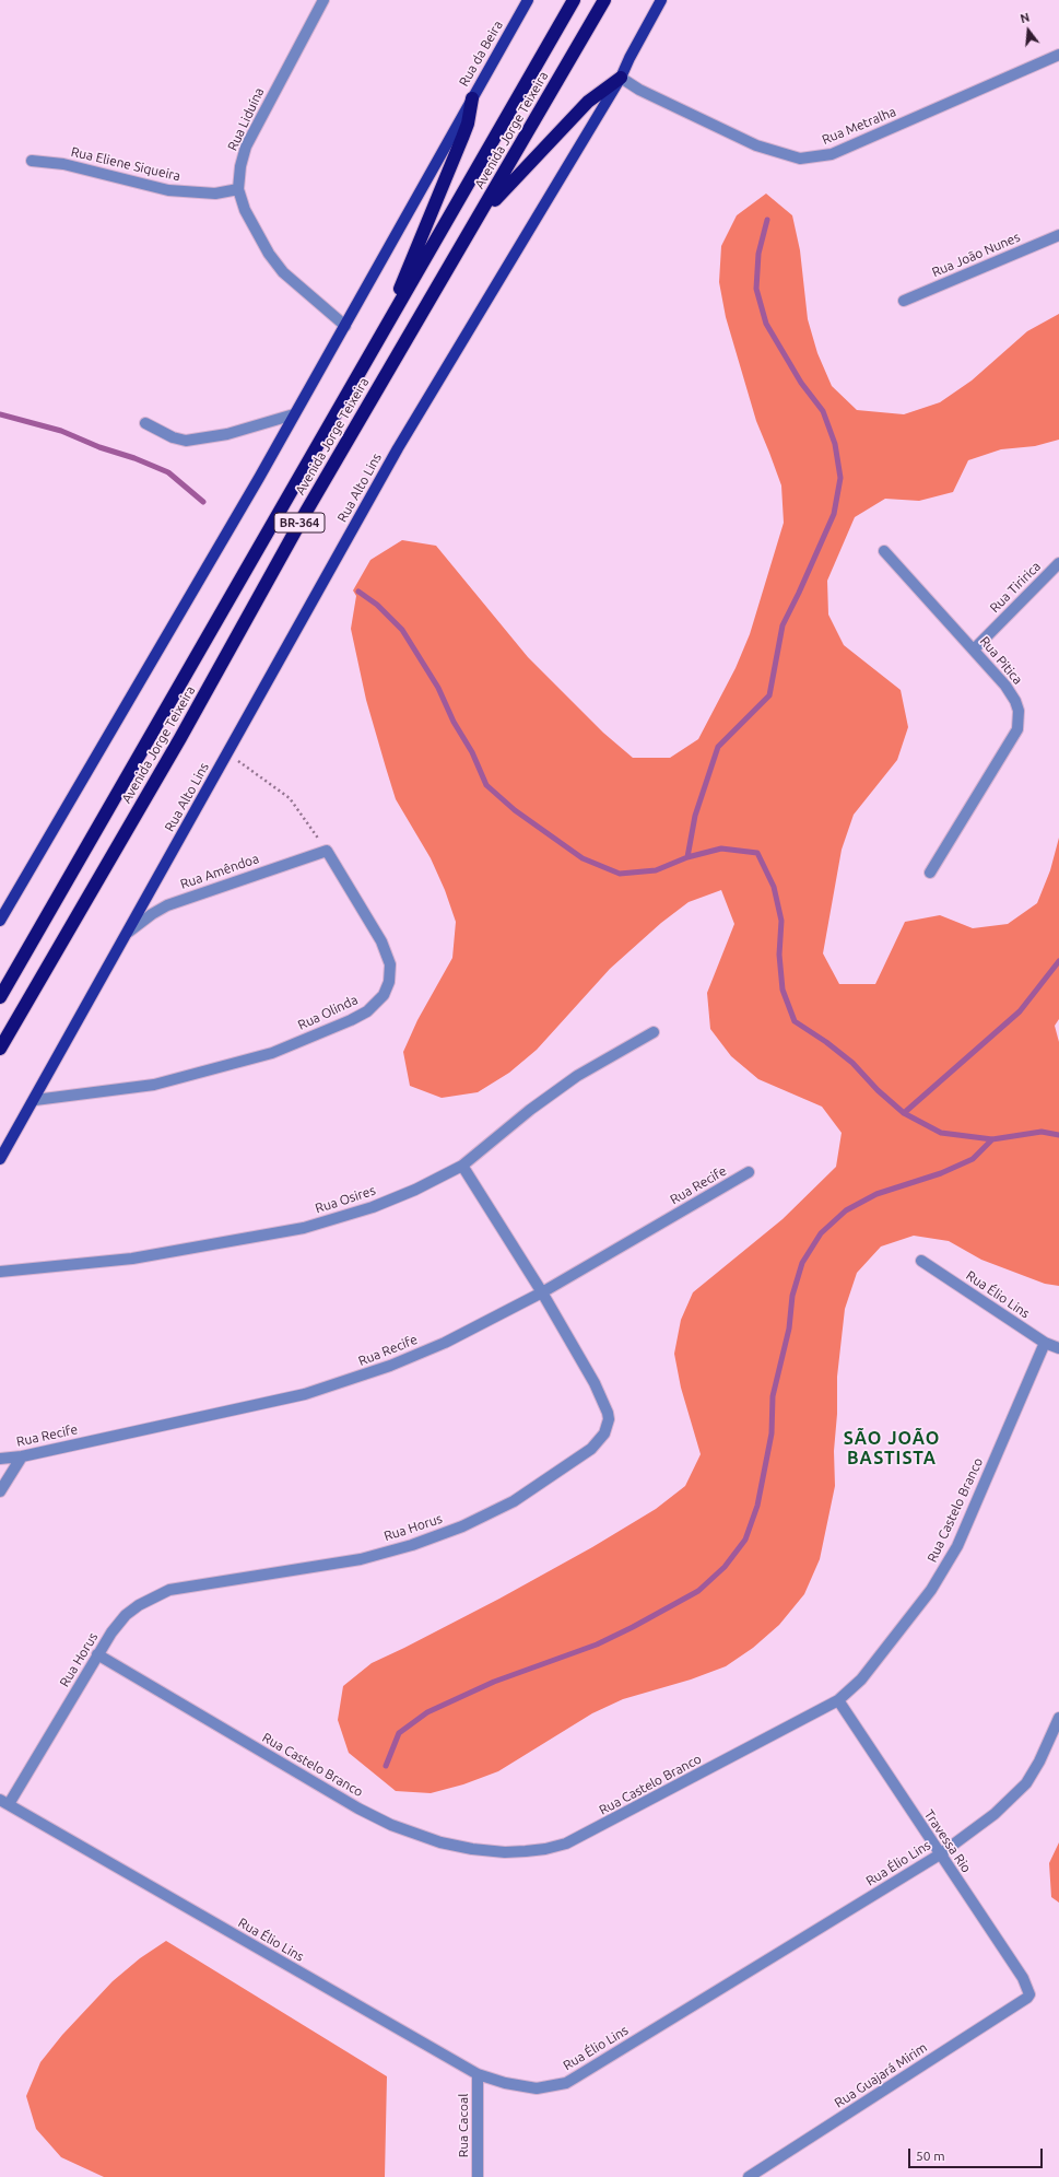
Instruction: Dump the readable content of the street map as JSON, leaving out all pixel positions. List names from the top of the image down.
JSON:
{
  "streets": {
    "highway": ["Avenida Jorge Teixeira", "BR-364"],
    "main road": ["Rua da Beira", "Rua Alto Lins"],
    "street": [
      "Rua Liduína",
      "Rua Metralha",
      "Rua Eliene Siqueira",
      "Rua João Nunes",
      "Rua Tiririca",
      "Rua Pitica",
      "Rua Amêndoa",
      "Rua Olinda",
      "Rua Recife",
      "Rua Osires",
      "Rua Élio Lins",
      "Rua Castelo Branco",
      "Rua Horus",
      "Travessa Rio",
      "Rua Guajará Mirim",
      "Rua Cacoal"
    ]
  },
  "crossings": [
    ["Rua da Beira", "Rua Liduína"],
    ["Rua Liduína", "Rua Eliene Siqueira"],
    ["Rua Metralha", "Rua Alto Lins"],
    ["Rua Alto Lins", "Rua Amêndoa"],
    ["Rua Alto Lins", "Rua Olinda"],
    ["Rua Tiririca", "Rua Pitica"],
    ["Rua Amêndoa", "Rua Olinda"],
    ["Rua Recife", "Rua Horus"],
    ["Rua Osires", "Rua Horus"],
    ["Rua Élio Lins", "Rua Castelo Branco"],
    ["Rua Élio Lins", "Rua Horus"],
    ["Rua Élio Lins", "Travessa Rio"],
    ["Rua Élio Lins", "Rua Cacoal"],
    ["Rua Castelo Branco", "Rua Horus"],
    ["Rua Castelo Branco", "Travessa Rio"],
    ["Travessa Rio", "Rua Guajará Mirim"]
  ],
  "districts": ["SÃO JOÃO BASTISTA"],
  "scale_bar": "50 m",
  "north": "top"
}
